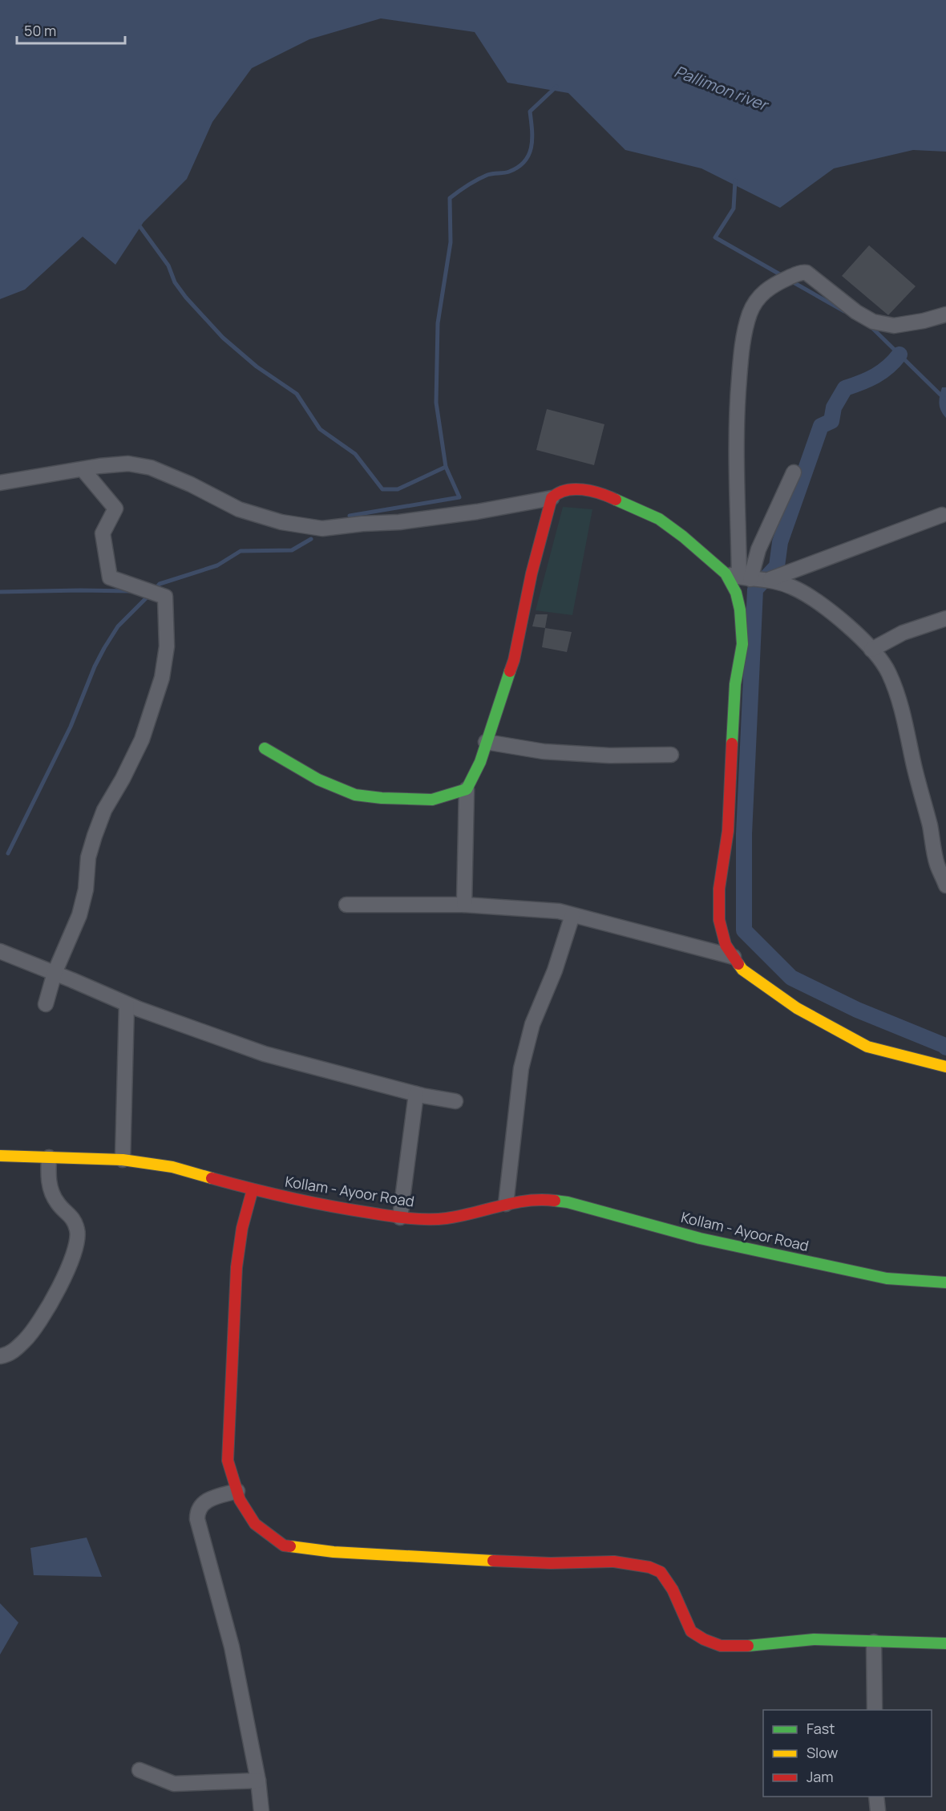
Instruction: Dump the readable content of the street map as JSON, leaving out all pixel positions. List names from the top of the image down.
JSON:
{
  "streets": {
    "street": ["Kollam - Ayoor Road"]
  },
  "water": ["Pallimon river"],
  "legend": ["Fast", "Slow", "Jam"],
  "scale_bar": "50 m"
}
